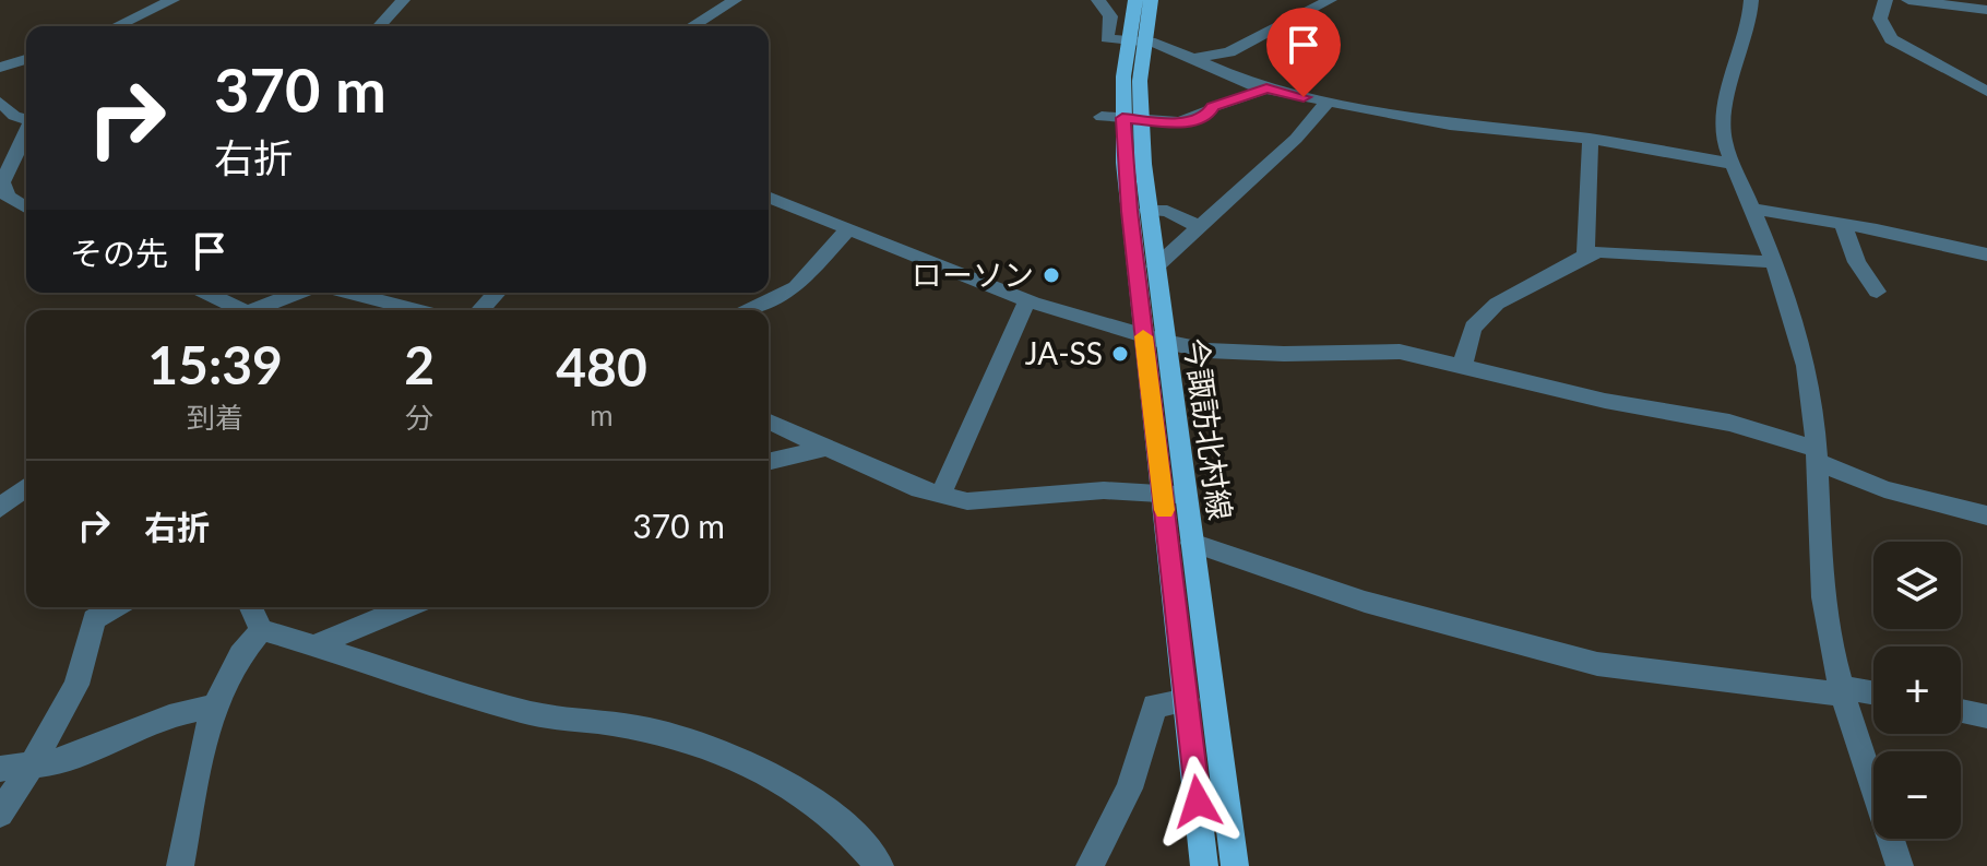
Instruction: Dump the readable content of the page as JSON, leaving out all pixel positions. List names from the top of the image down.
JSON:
{
  "streets": {
    "main road": ["今諏訪北村線"]
  },
  "places": ["ローソン", "JA-SS"],
  "page": {
    "turn": ["370 m", "右折"],
    "then": "その先",
    "eta": [
      "15:39",
      "到着",
      "2",
      "分",
      "480",
      "m"
    ],
    "list": [
      {
        "name": "右折",
        "value": "370 m"
      }
    ],
    "map_buttons": ["+", "−"]
  }
}
